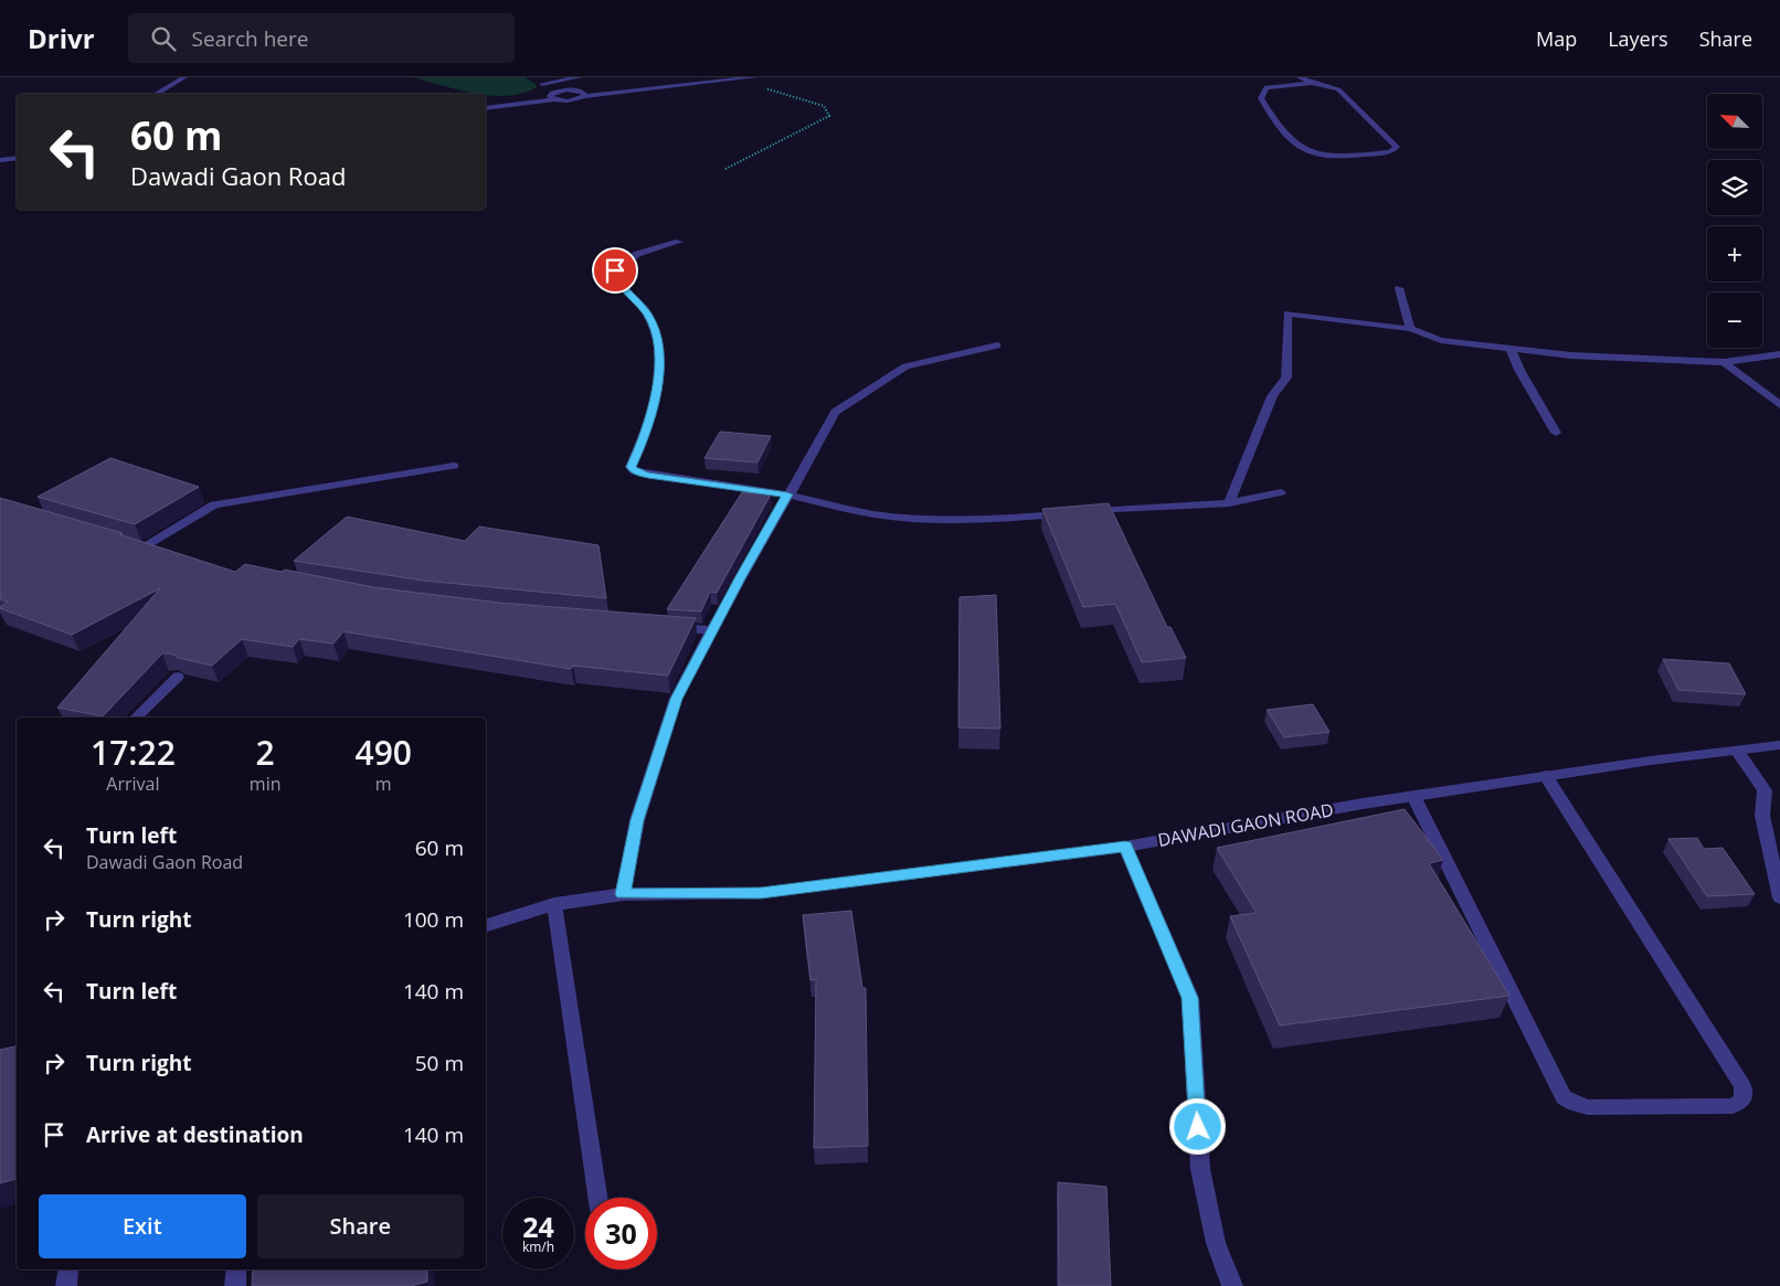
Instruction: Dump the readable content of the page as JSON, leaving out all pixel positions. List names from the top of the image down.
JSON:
{
  "streets": {
    "street": ["DAWADI GAON ROAD"]
  },
  "north": "top left",
  "page": {
    "header": "Drivr",
    "search": "Search here",
    "nav": ["Map", "Layers", "Share"],
    "map_buttons": ["+", "−"],
    "turn": ["60 m", "Dawadi Gaon Road"],
    "eta": [
      "17:22",
      "Arrival",
      "2",
      "min",
      "490",
      "m"
    ],
    "list": [
      {
        "name": "Turn left",
        "note": "Dawadi Gaon Road",
        "value": "60 m"
      },
      {
        "name": "Turn right",
        "value": "100 m"
      },
      {
        "name": "Turn left",
        "value": "140 m"
      },
      {
        "name": "Turn right",
        "value": "50 m"
      },
      {
        "name": "Arrive at destination",
        "value": "140 m"
      }
    ],
    "buttons": ["Exit", "Share"],
    "speed": "24 km/h",
    "limit": "30"
  }
}
